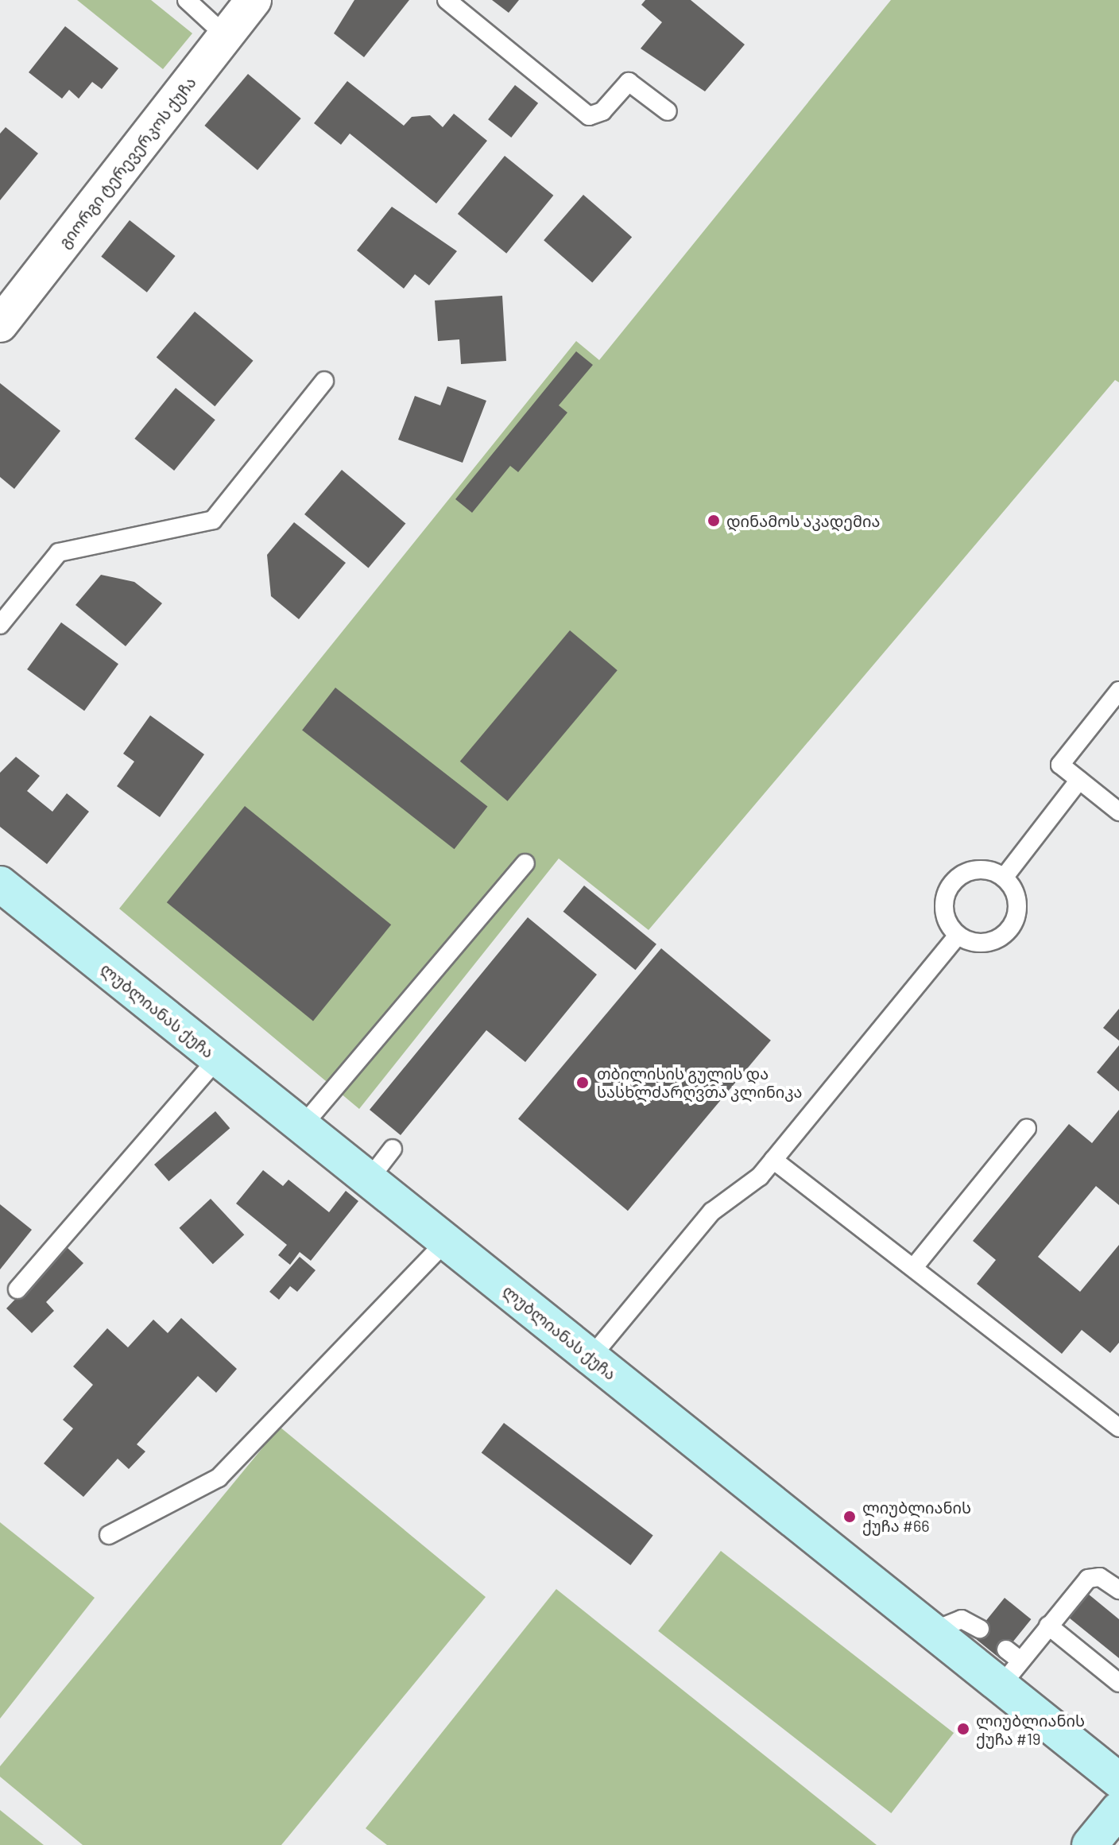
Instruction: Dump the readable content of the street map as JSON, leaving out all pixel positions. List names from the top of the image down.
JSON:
{
  "streets": {
    "street": ["გიორგი ტერევერკოს ქუჩა", "ლუბლიანას ქუჩა"]
  },
  "places": [
    "დინამოს აკადემია",
    "თბილისის გულის და სასხლძარღვთა კლინიკა",
    "ლიუბლიანის ქუჩა #66",
    "ლიუბლიანის ქუჩა #19"
  ]
}
